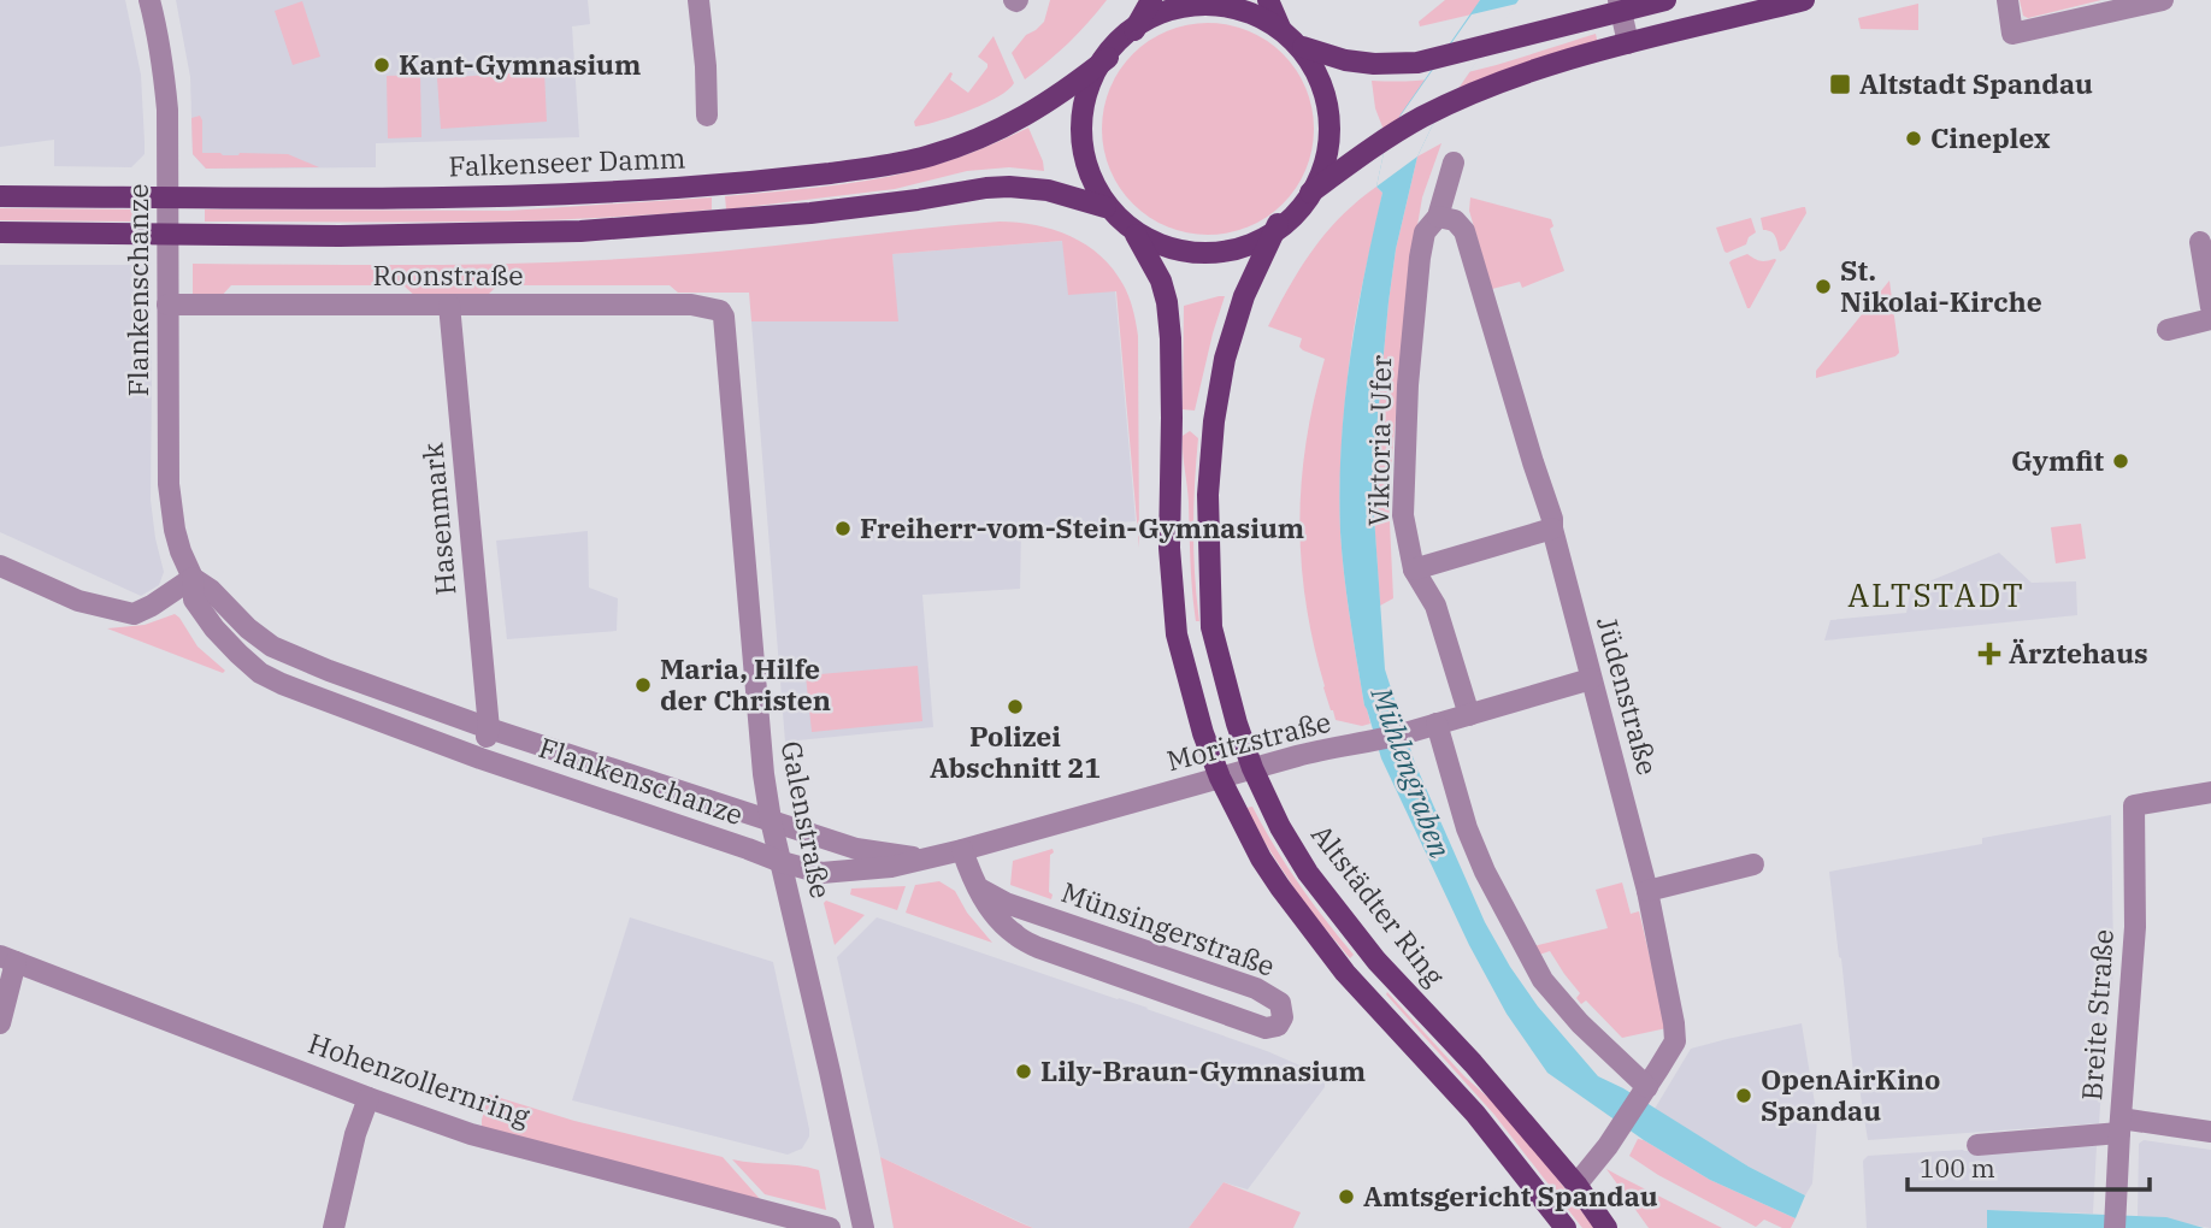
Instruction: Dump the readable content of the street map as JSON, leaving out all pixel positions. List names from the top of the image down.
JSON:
{
  "streets": {
    "main road": ["Falkenseer Damm", "Altstädter Ring"],
    "street": [
      "Roonstraße",
      "Flankenschanze",
      "Viktoria-Ufer",
      "Hasenmark",
      "Jüdenstraße",
      "Moritzstraße",
      "Galenstraße",
      "Münsingerstraße",
      "Breite Straße",
      "Hohenzollernring"
    ]
  },
  "crossings": [
    ["Falkenseer Damm", "Flankenschanze"],
    ["Falkenseer Damm", "Altstädter Ring"],
    ["Roonstraße", "Flankenschanze"],
    ["Roonstraße", "Hasenmark"],
    ["Roonstraße", "Galenstraße"],
    ["Flankenschanze", "Hasenmark"],
    ["Flankenschanze", "Moritzstraße"],
    ["Flankenschanze", "Galenstraße"],
    ["Viktoria-Ufer", "Jüdenstraße"],
    ["Viktoria-Ufer", "Moritzstraße"],
    ["Jüdenstraße", "Moritzstraße"],
    ["Jüdenstraße", "Altstädter Ring"],
    ["Moritzstraße", "Galenstraße"],
    ["Moritzstraße", "Altstädter Ring"],
    ["Moritzstraße", "Münsingerstraße"]
  ],
  "districts": ["ALTSTADT"],
  "water": ["Mühlengraben"],
  "places": {
    "other": [
      "Kant-Gymnasium",
      "Cineplex",
      "St. Nikolai-Kirche",
      "Gymfit",
      "Freiherr-vom-Stein-Gymnasium",
      "Maria, Hilfe der Christen",
      "Polizei Abschnitt 21",
      "Lily-Braun-Gymnasium",
      "OpenAirKino Spandau",
      "Amtsgericht Spandau"
    ],
    "transit": ["Altstadt Spandau"],
    "health": ["Ärztehaus"]
  },
  "scale_bar": "100 m"
}
